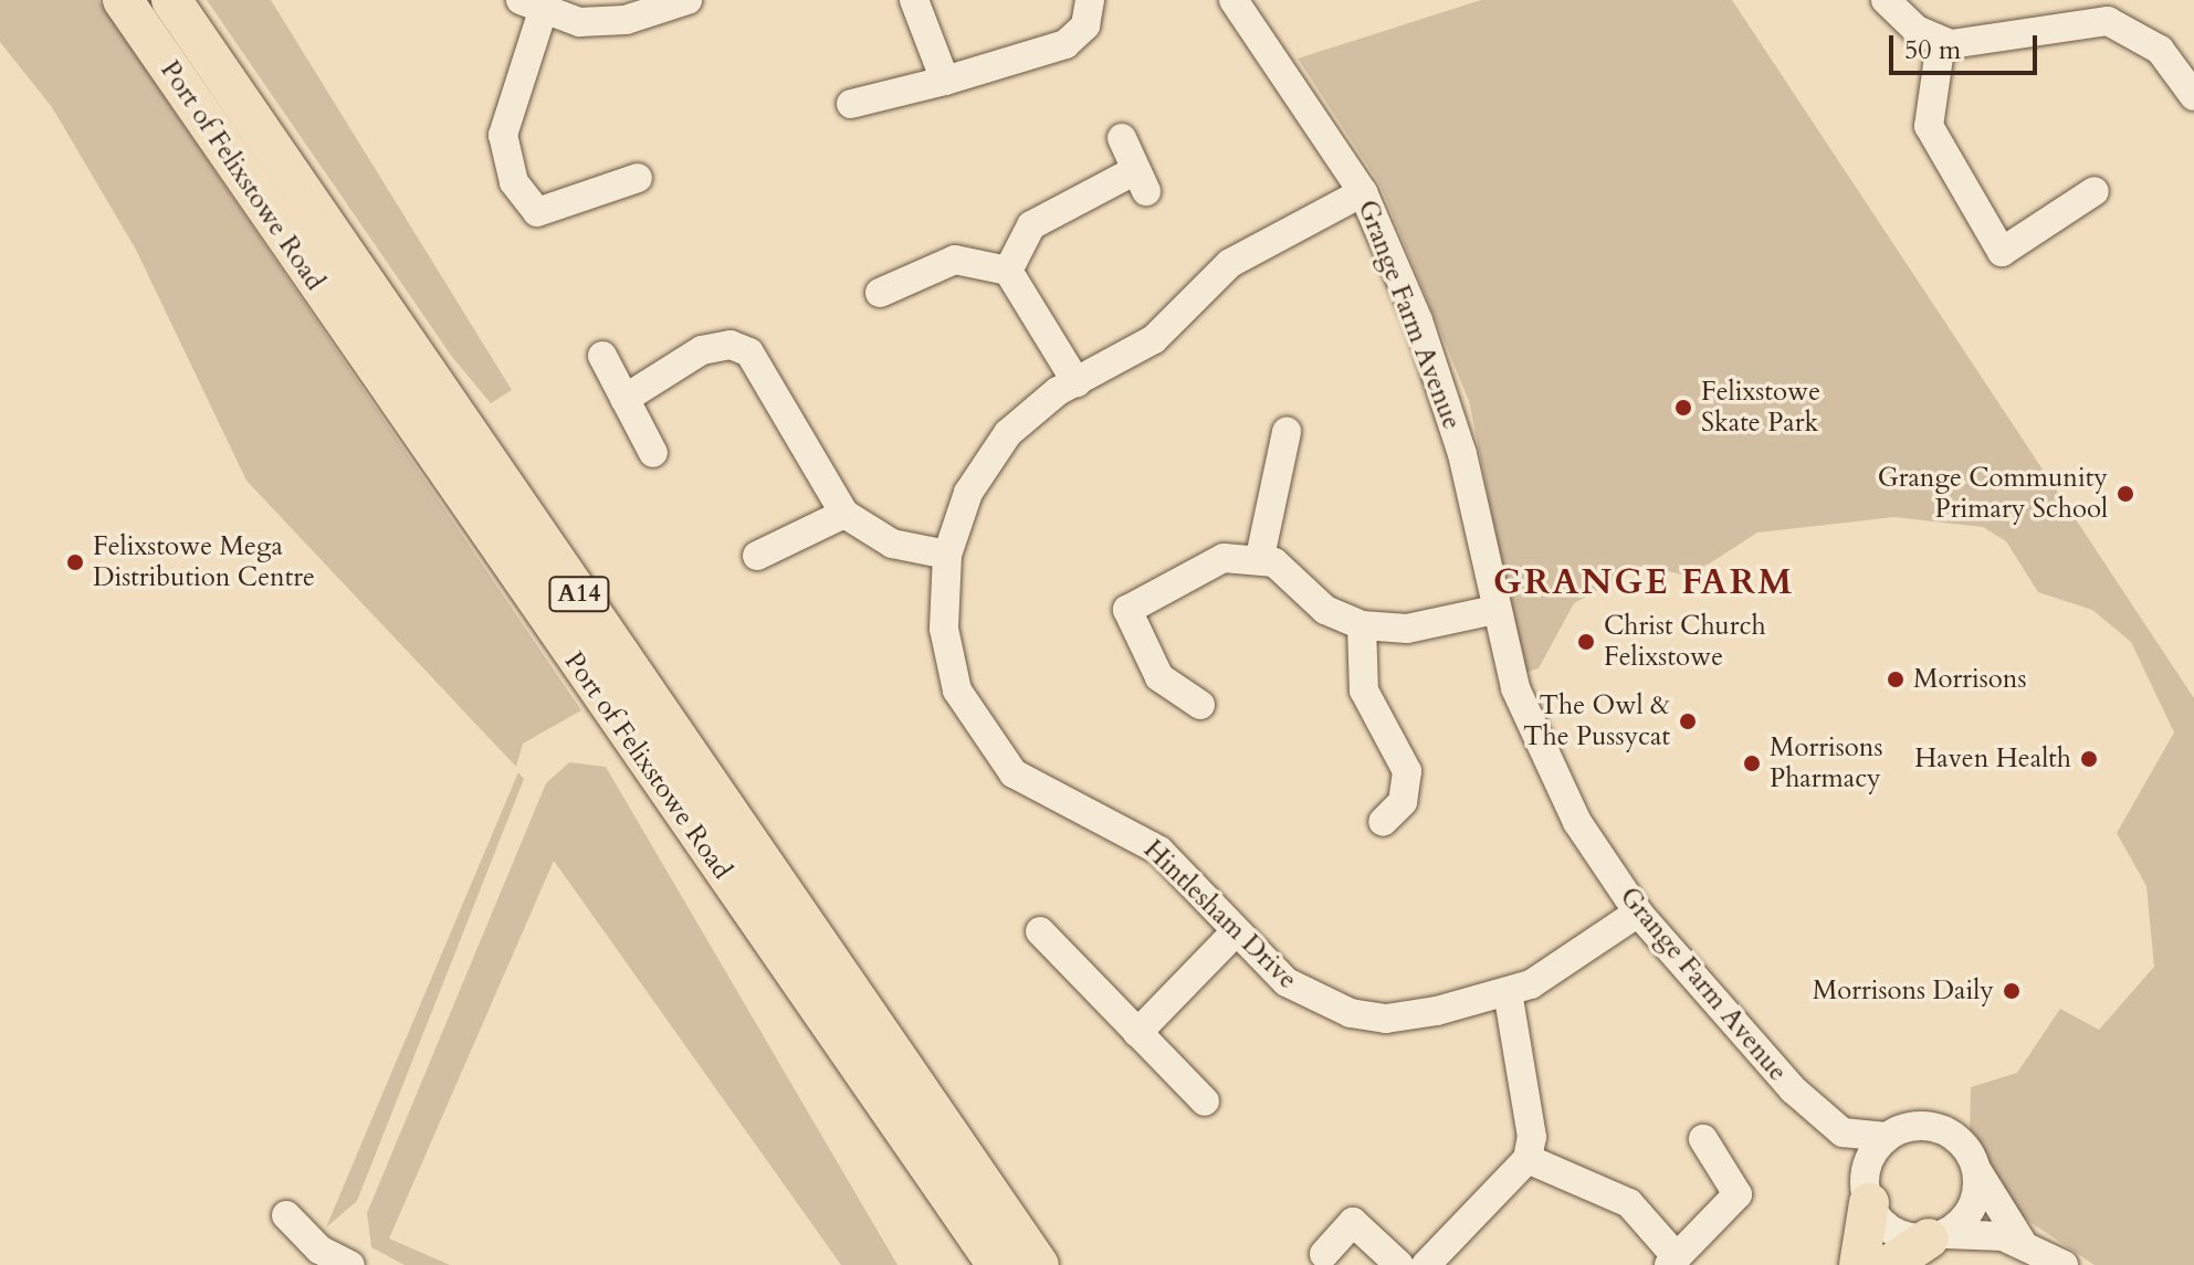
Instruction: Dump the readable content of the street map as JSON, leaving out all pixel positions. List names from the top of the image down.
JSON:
{
  "streets": {
    "highway": ["Port of Felixstowe Road", "A14"],
    "street": ["Grange Farm Avenue", "Hintlesham Drive"]
  },
  "crossings": [
    ["Grange Farm Avenue", "Hintlesham Drive"]
  ],
  "districts": ["GRANGE FARM"],
  "places": [
    "Felixstowe Skate Park",
    "Grange Community Primary School",
    "Felixstowe Mega Distribution Centre",
    "Christ Church Felixstowe",
    "Morrisons",
    "The Owl & The Pussycat",
    "Haven Health",
    "Morrisons Pharmacy",
    "Morrisons Daily"
  ],
  "scale_bar": "50 m"
}
